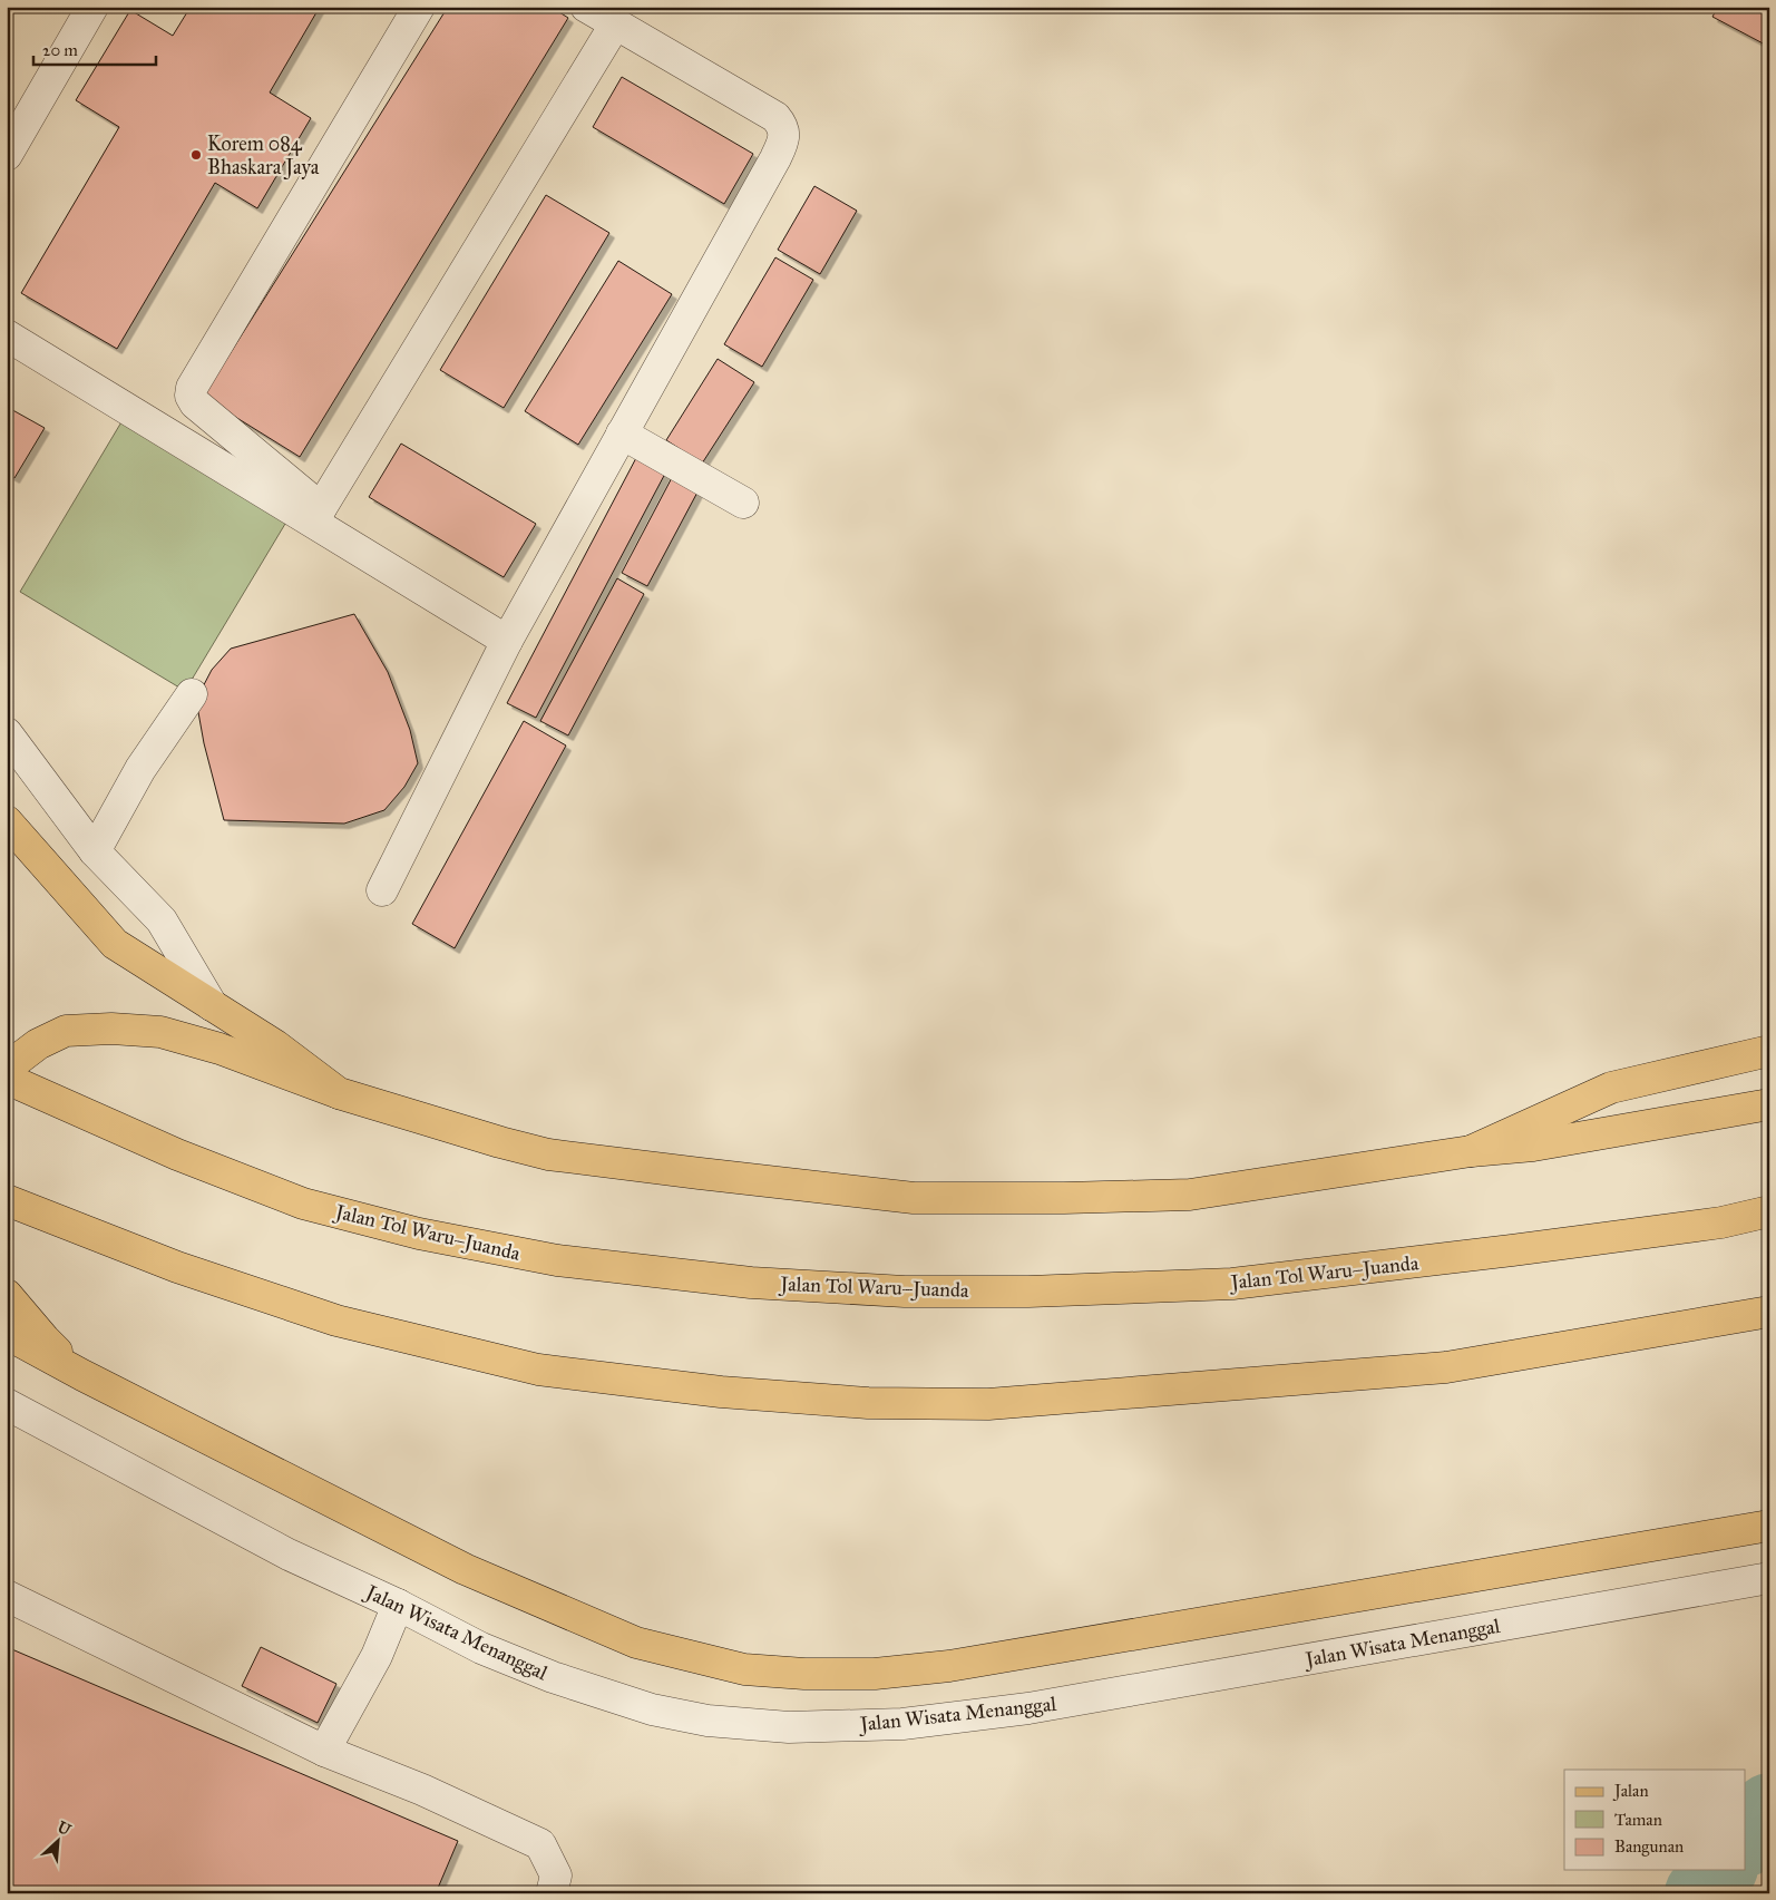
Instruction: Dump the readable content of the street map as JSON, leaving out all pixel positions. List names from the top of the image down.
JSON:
{
  "streets": {
    "main road": ["Jalan Tol Waru–Juanda"],
    "street": ["Jalan Wisata Menanggal"]
  },
  "places": ["Korem 084 Bhaskara Jaya"],
  "legend": ["Jalan", "Taman", "Bangunan"],
  "scale_bar": "20 m",
  "north": "top right"
}
